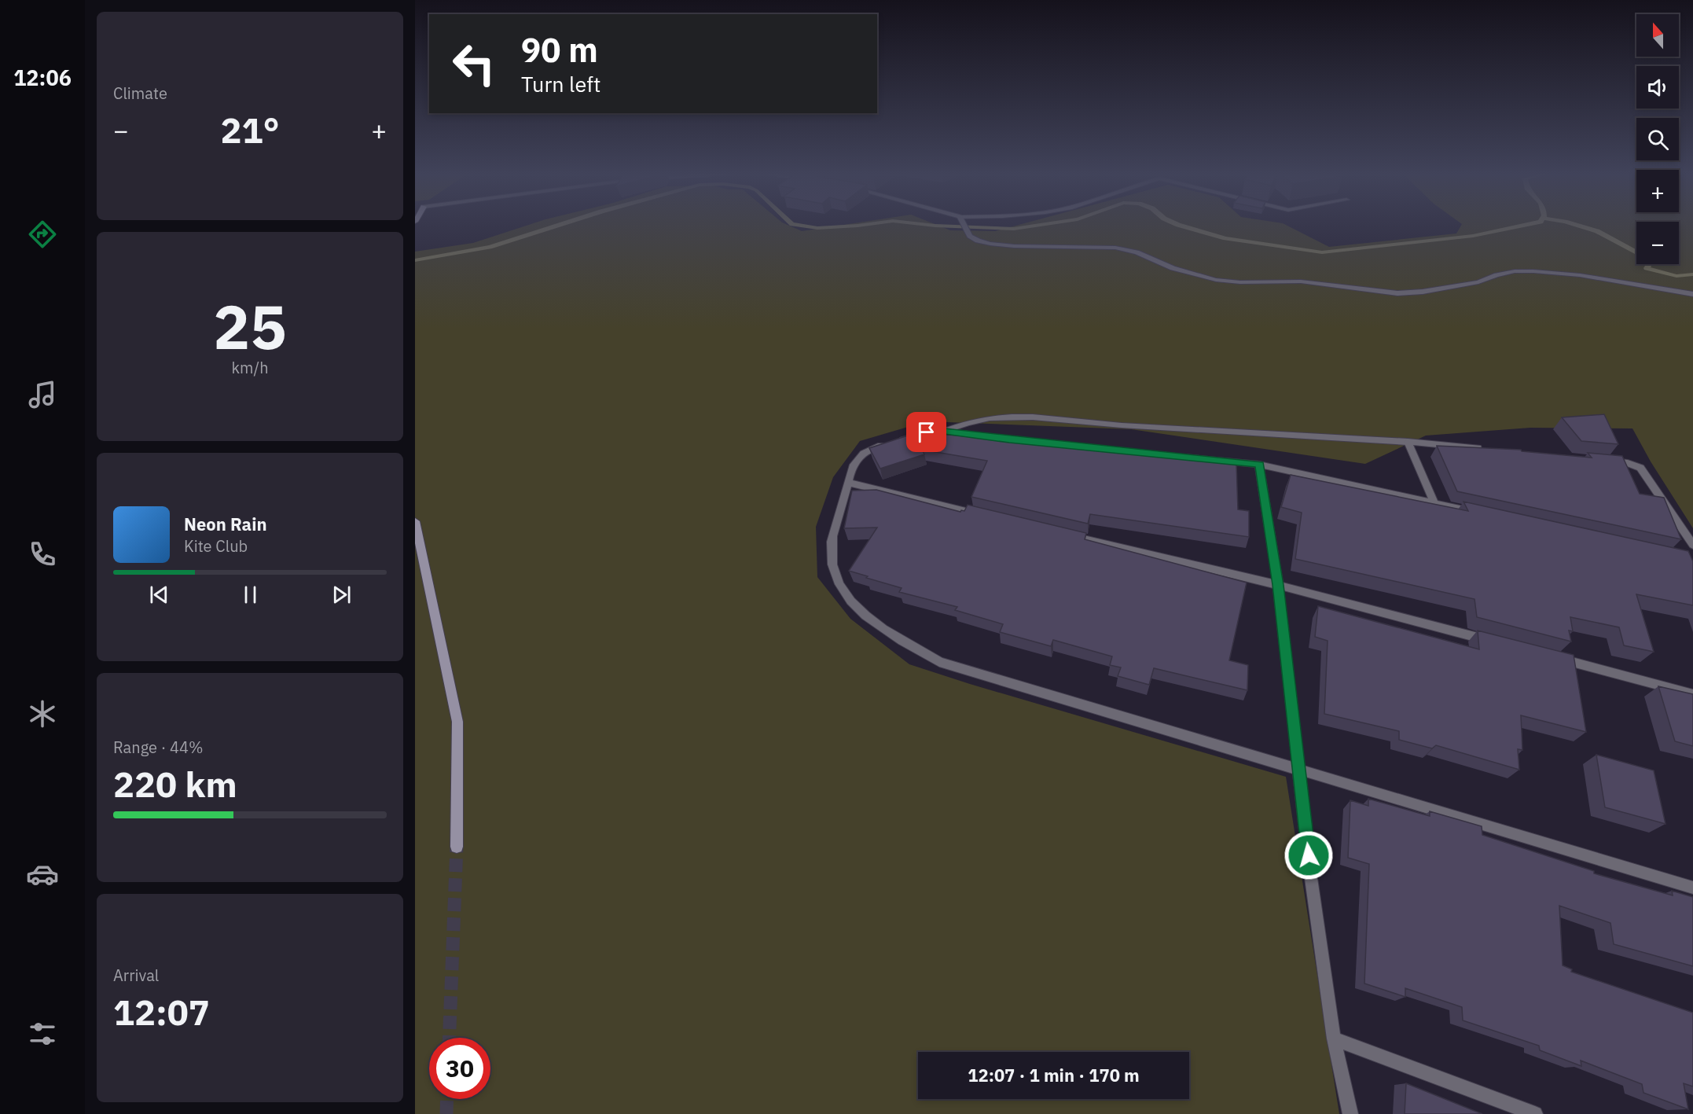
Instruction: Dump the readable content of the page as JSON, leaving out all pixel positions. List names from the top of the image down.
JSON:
{
  "north": "top",
  "page": {
    "tabs": "12:06",
    "tile": [
      "Climate",
      ["25", "km/h"],
      ["Range · 44%", "220 km"],
      ["Arrival", "12:07"]
    ],
    "map_buttons": ["+", "−"],
    "turn": ["90 m", "Turn left"],
    "heat": ["−", "21°", "+"],
    "song": ["Neon Rain", "Kite Club"],
    "limit": "30",
    "trip": "12:07 · 1 min · 170 m"
  }
}
